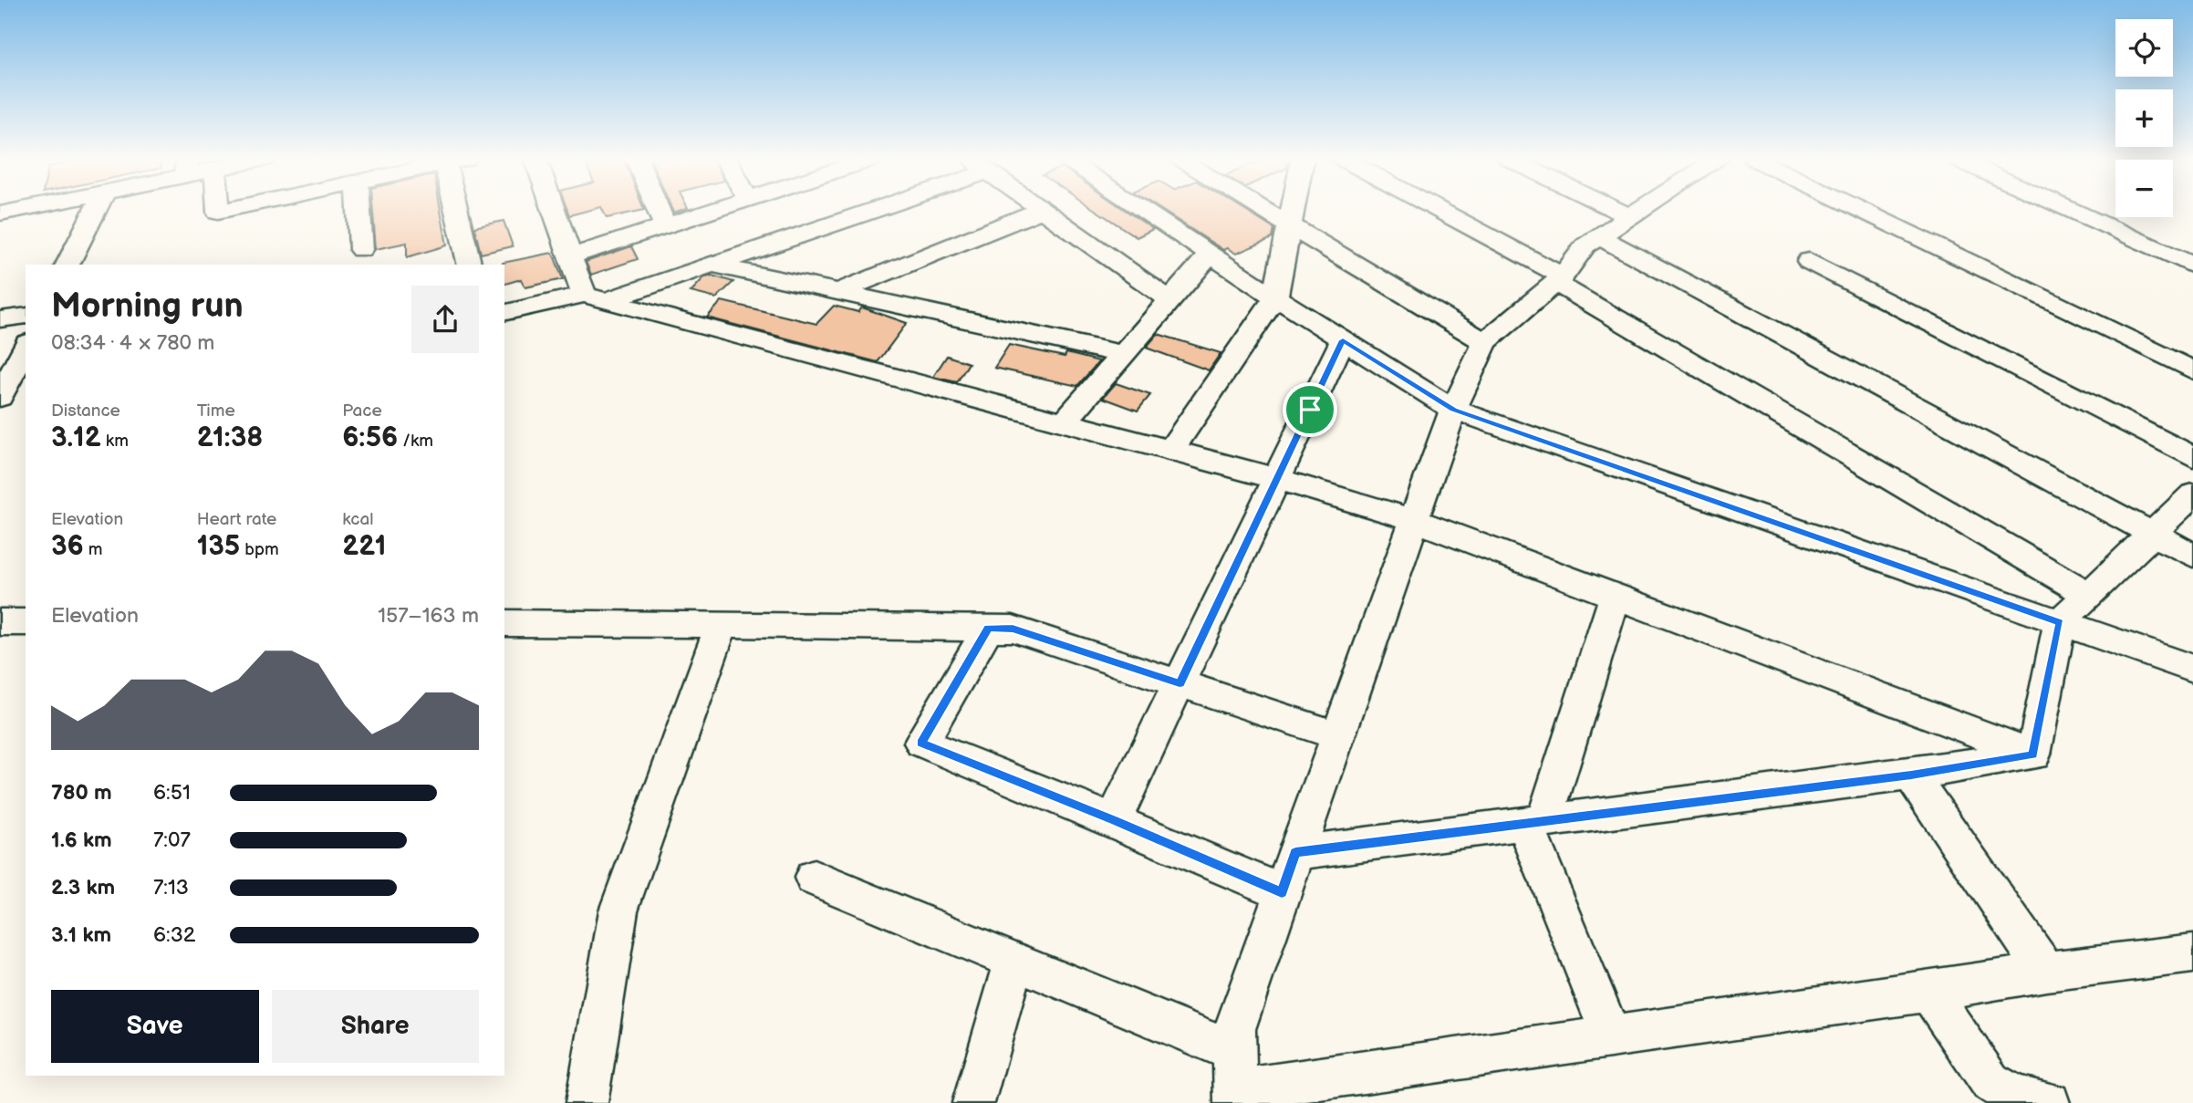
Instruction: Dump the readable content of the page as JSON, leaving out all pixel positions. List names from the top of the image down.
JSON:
{
  "page": {
    "map_buttons": ["+", "−"],
    "heading": ["Morning run", "08:34 · 4 × 780 m"],
    "stats": [
      ["Distance", "3.12 km"],
      ["Time", "21:38"],
      ["Pace", "6:56 /km"],
      ["Elevation", "36 m"],
      ["Heart rate", "135 bpm"],
      ["kcal", "221"]
    ],
    "chart": ["Elevation", "157–163 m"],
    "list": [
      {
        "name": "780 m",
        "note": "6:51"
      },
      {
        "name": "1.6 km",
        "note": "7:07"
      },
      {
        "name": "2.3 km",
        "note": "7:13"
      },
      {
        "name": "3.1 km",
        "note": "6:32"
      }
    ],
    "buttons": ["Save", "Share"]
  }
}
